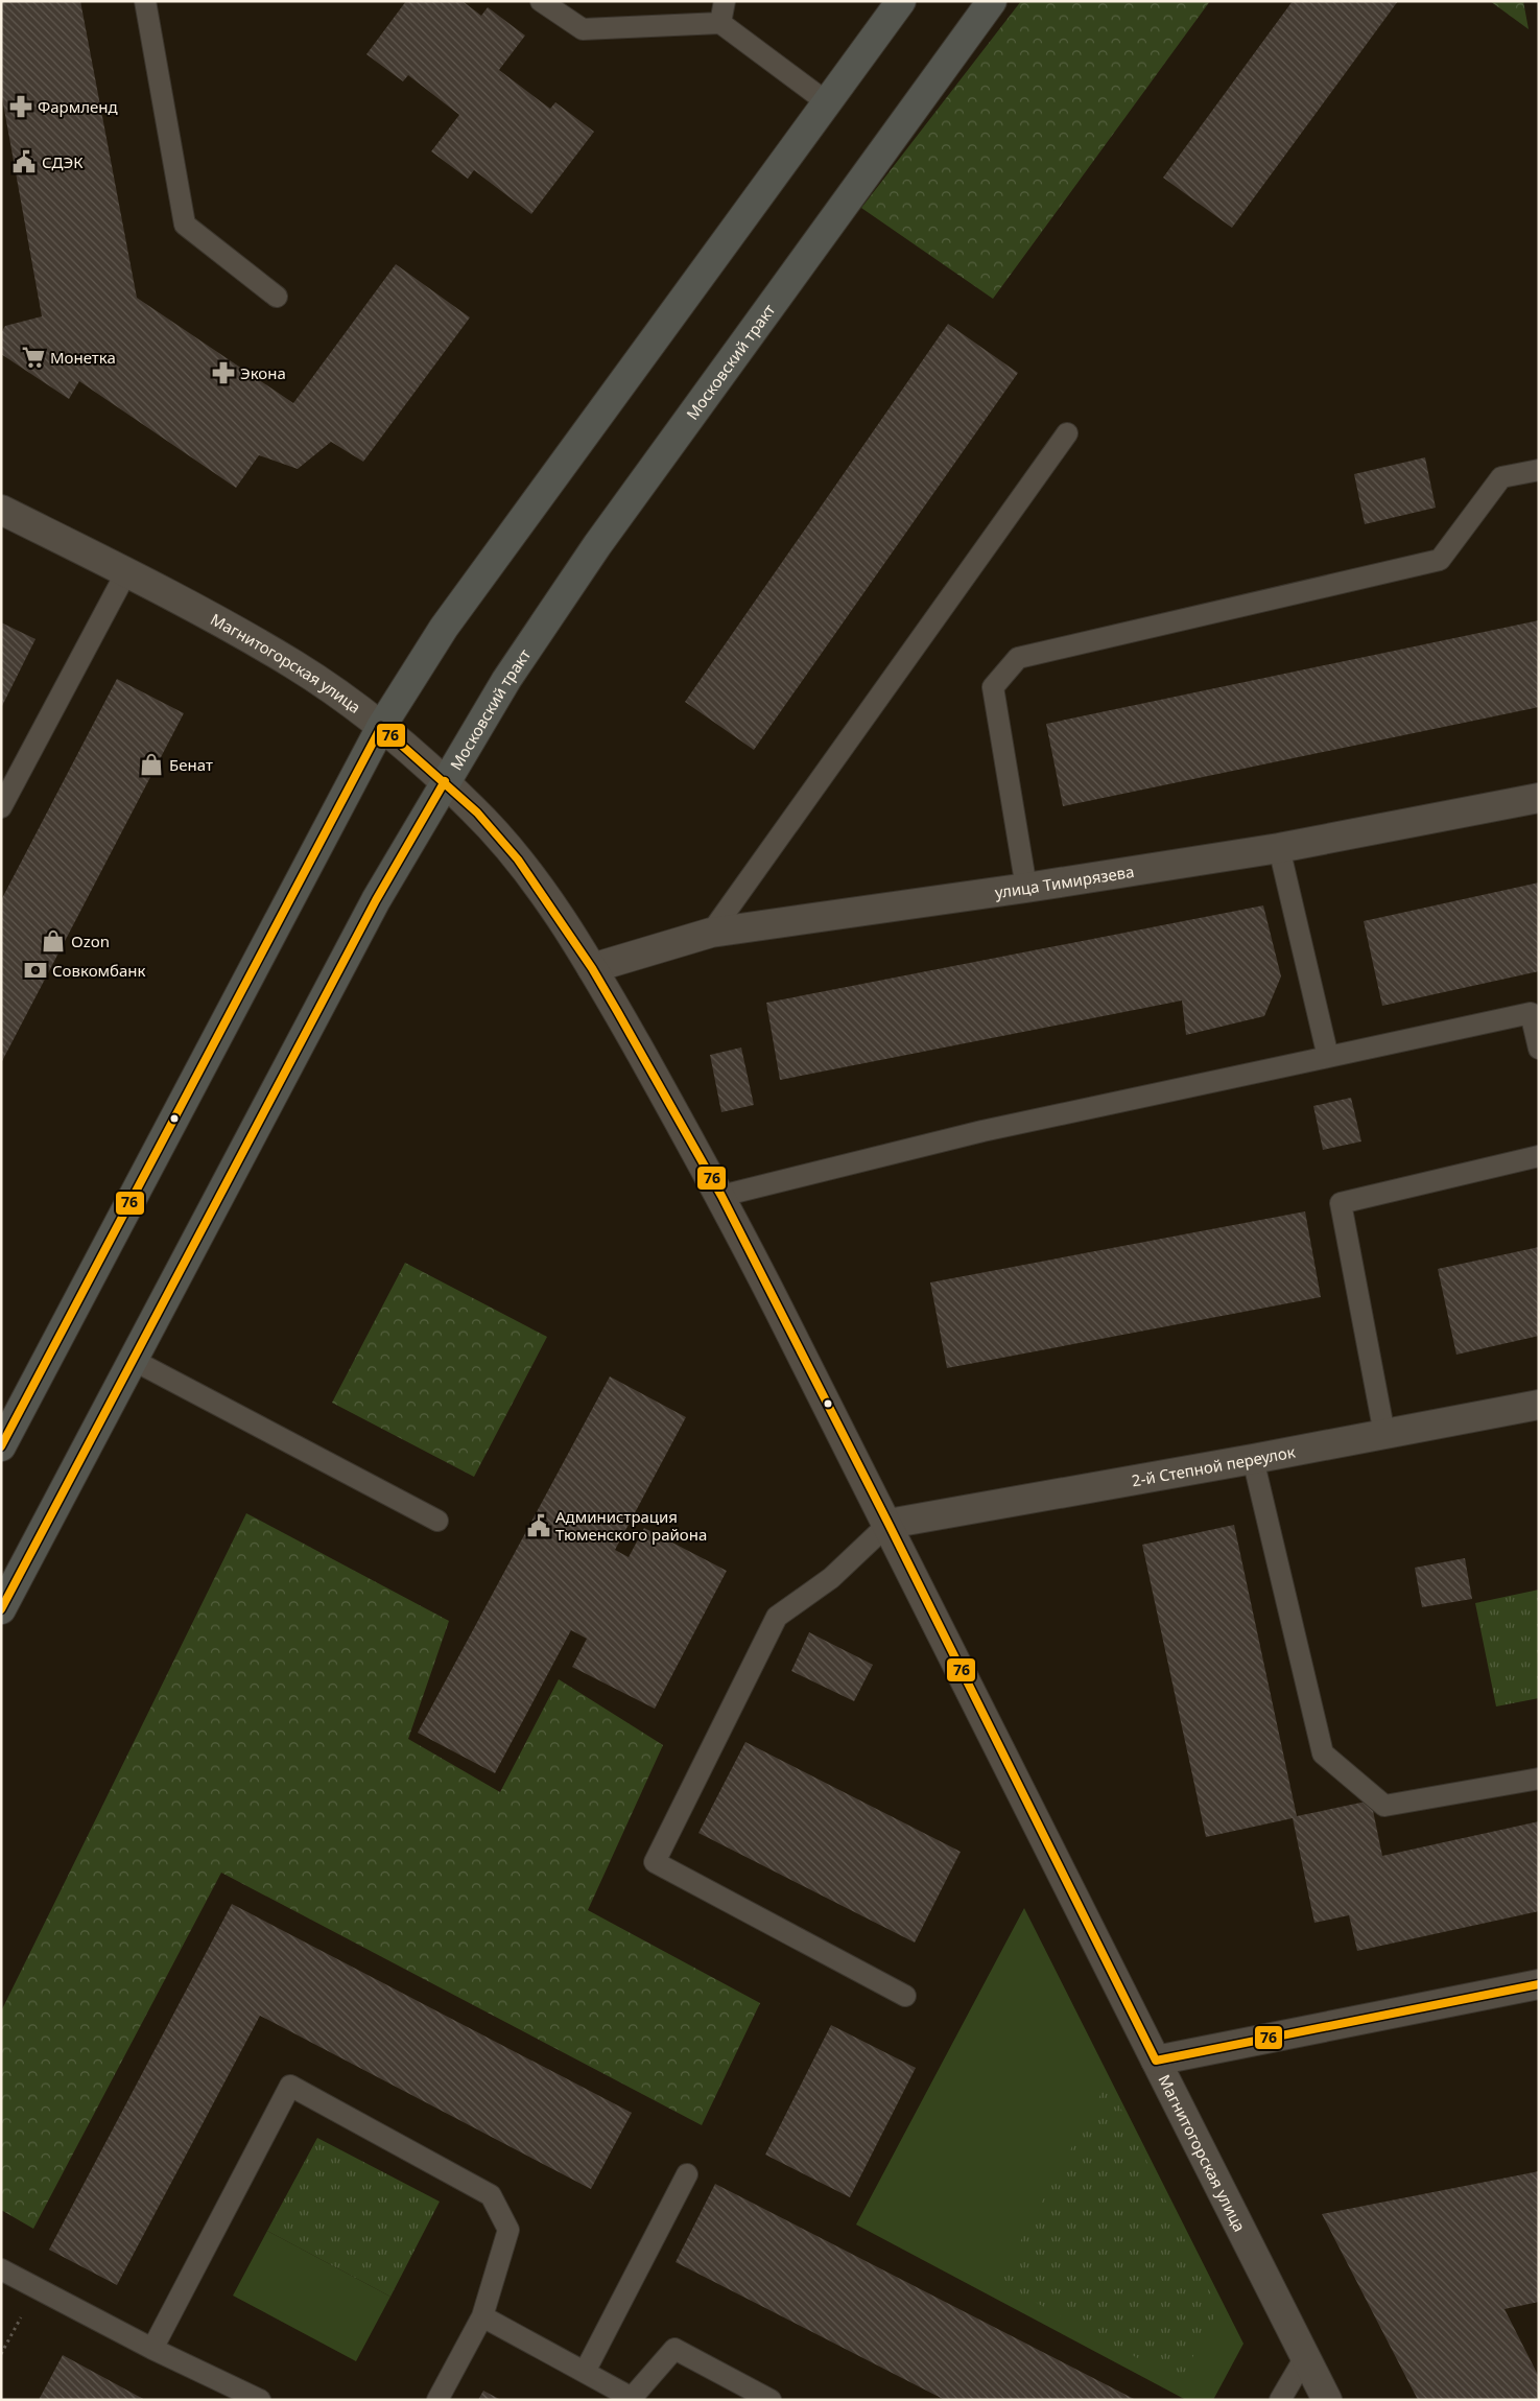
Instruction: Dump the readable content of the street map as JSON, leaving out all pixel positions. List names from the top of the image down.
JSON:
{
  "streets": {
    "main road": ["Московский тракт"],
    "street": ["Магнитогорская улица", "улица Тимирязева", "2-й Степной переулок"]
  },
  "crossings": [
    ["Московский тракт", "Магнитогорская улица"],
    ["Магнитогорская улица", "улица Тимирязева"],
    ["Магнитогорская улица", "2-й Степной переулок"]
  ],
  "places": {
    "pharmacy": ["Фармленд", "Экона"],
    "public building": ["СДЭК", "Администрация Тюменского района"],
    "supermarket": ["Монетка"],
    "shop": ["Бенат", "Ozon"],
    "bank": ["Совкомбанк"]
  },
  "lines": ["transit line 76"]
}
